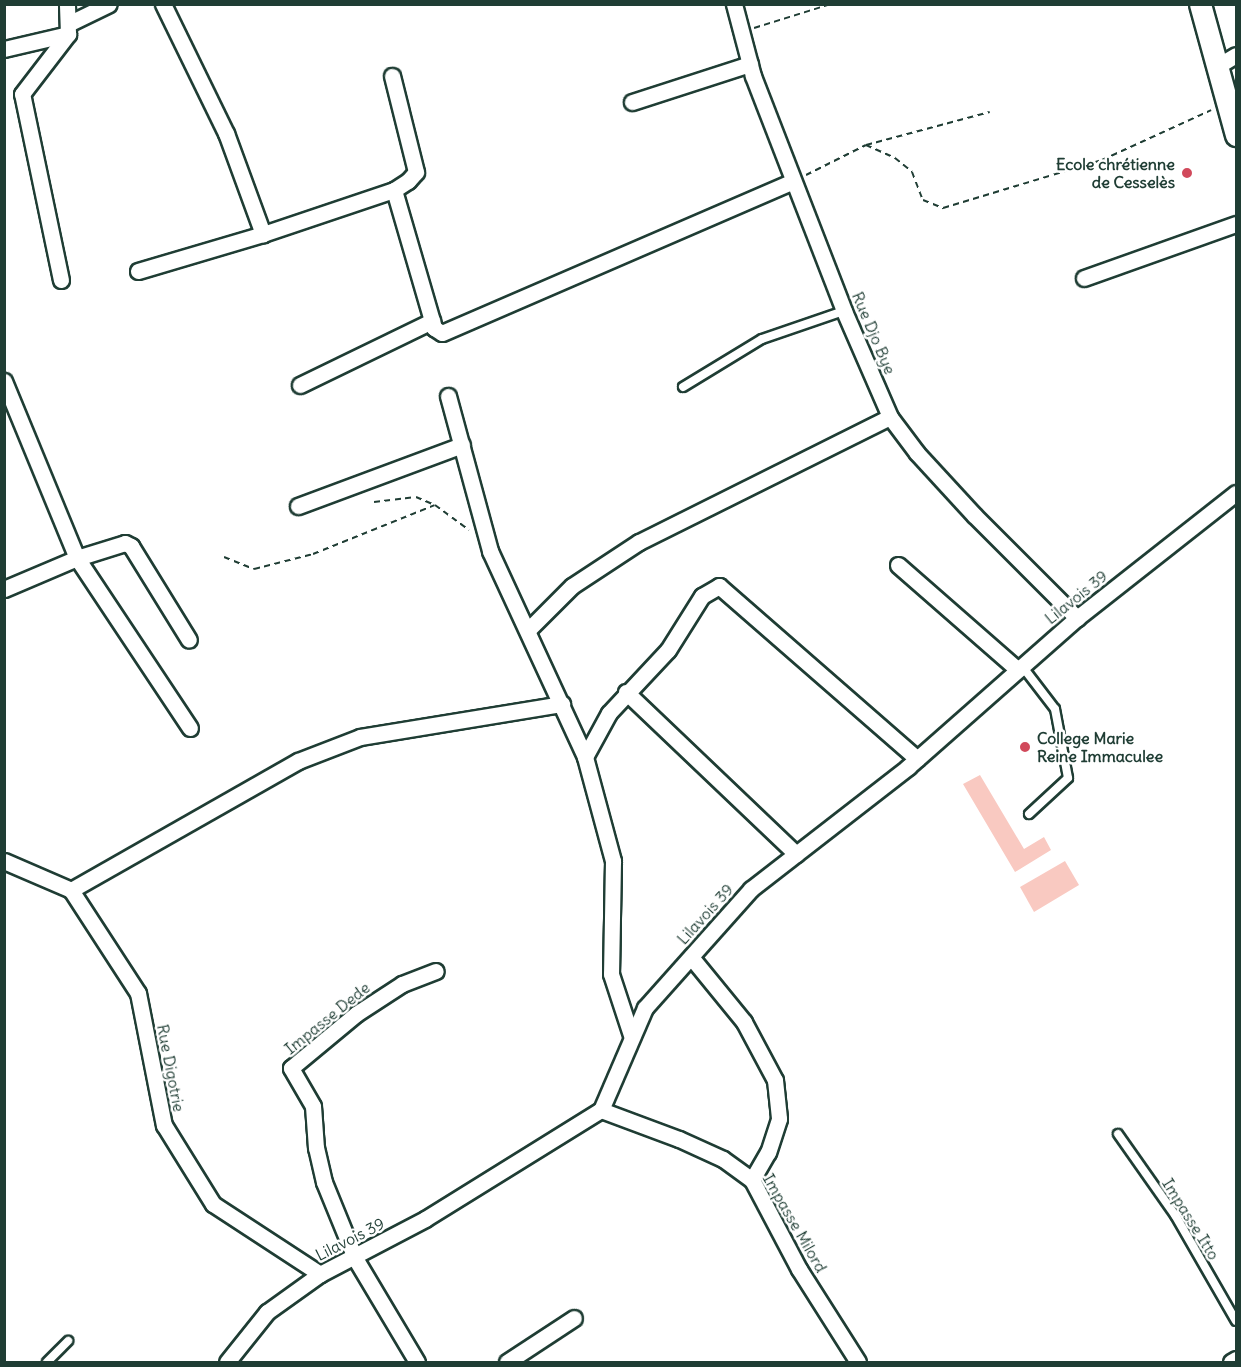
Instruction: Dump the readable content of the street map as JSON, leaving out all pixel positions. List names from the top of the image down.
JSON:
{
  "streets": {
    "street": [
      "Rue Djo Bye",
      "Lilavois 39",
      "Impasse Dede",
      "Rue Digotrie",
      "Impasse Milord"
    ],
    "lane": ["Impasse Itto"]
  },
  "crossings": [
    ["Rue Djo Bye", "Lilavois 39"],
    ["Lilavois 39", "Impasse Dede"],
    ["Lilavois 39", "Rue Digotrie"],
    ["Lilavois 39", "Impasse Milord"]
  ],
  "places": ["Ecole chrétienne de Cesselès", "College Marie Reine Immaculee"]
}
